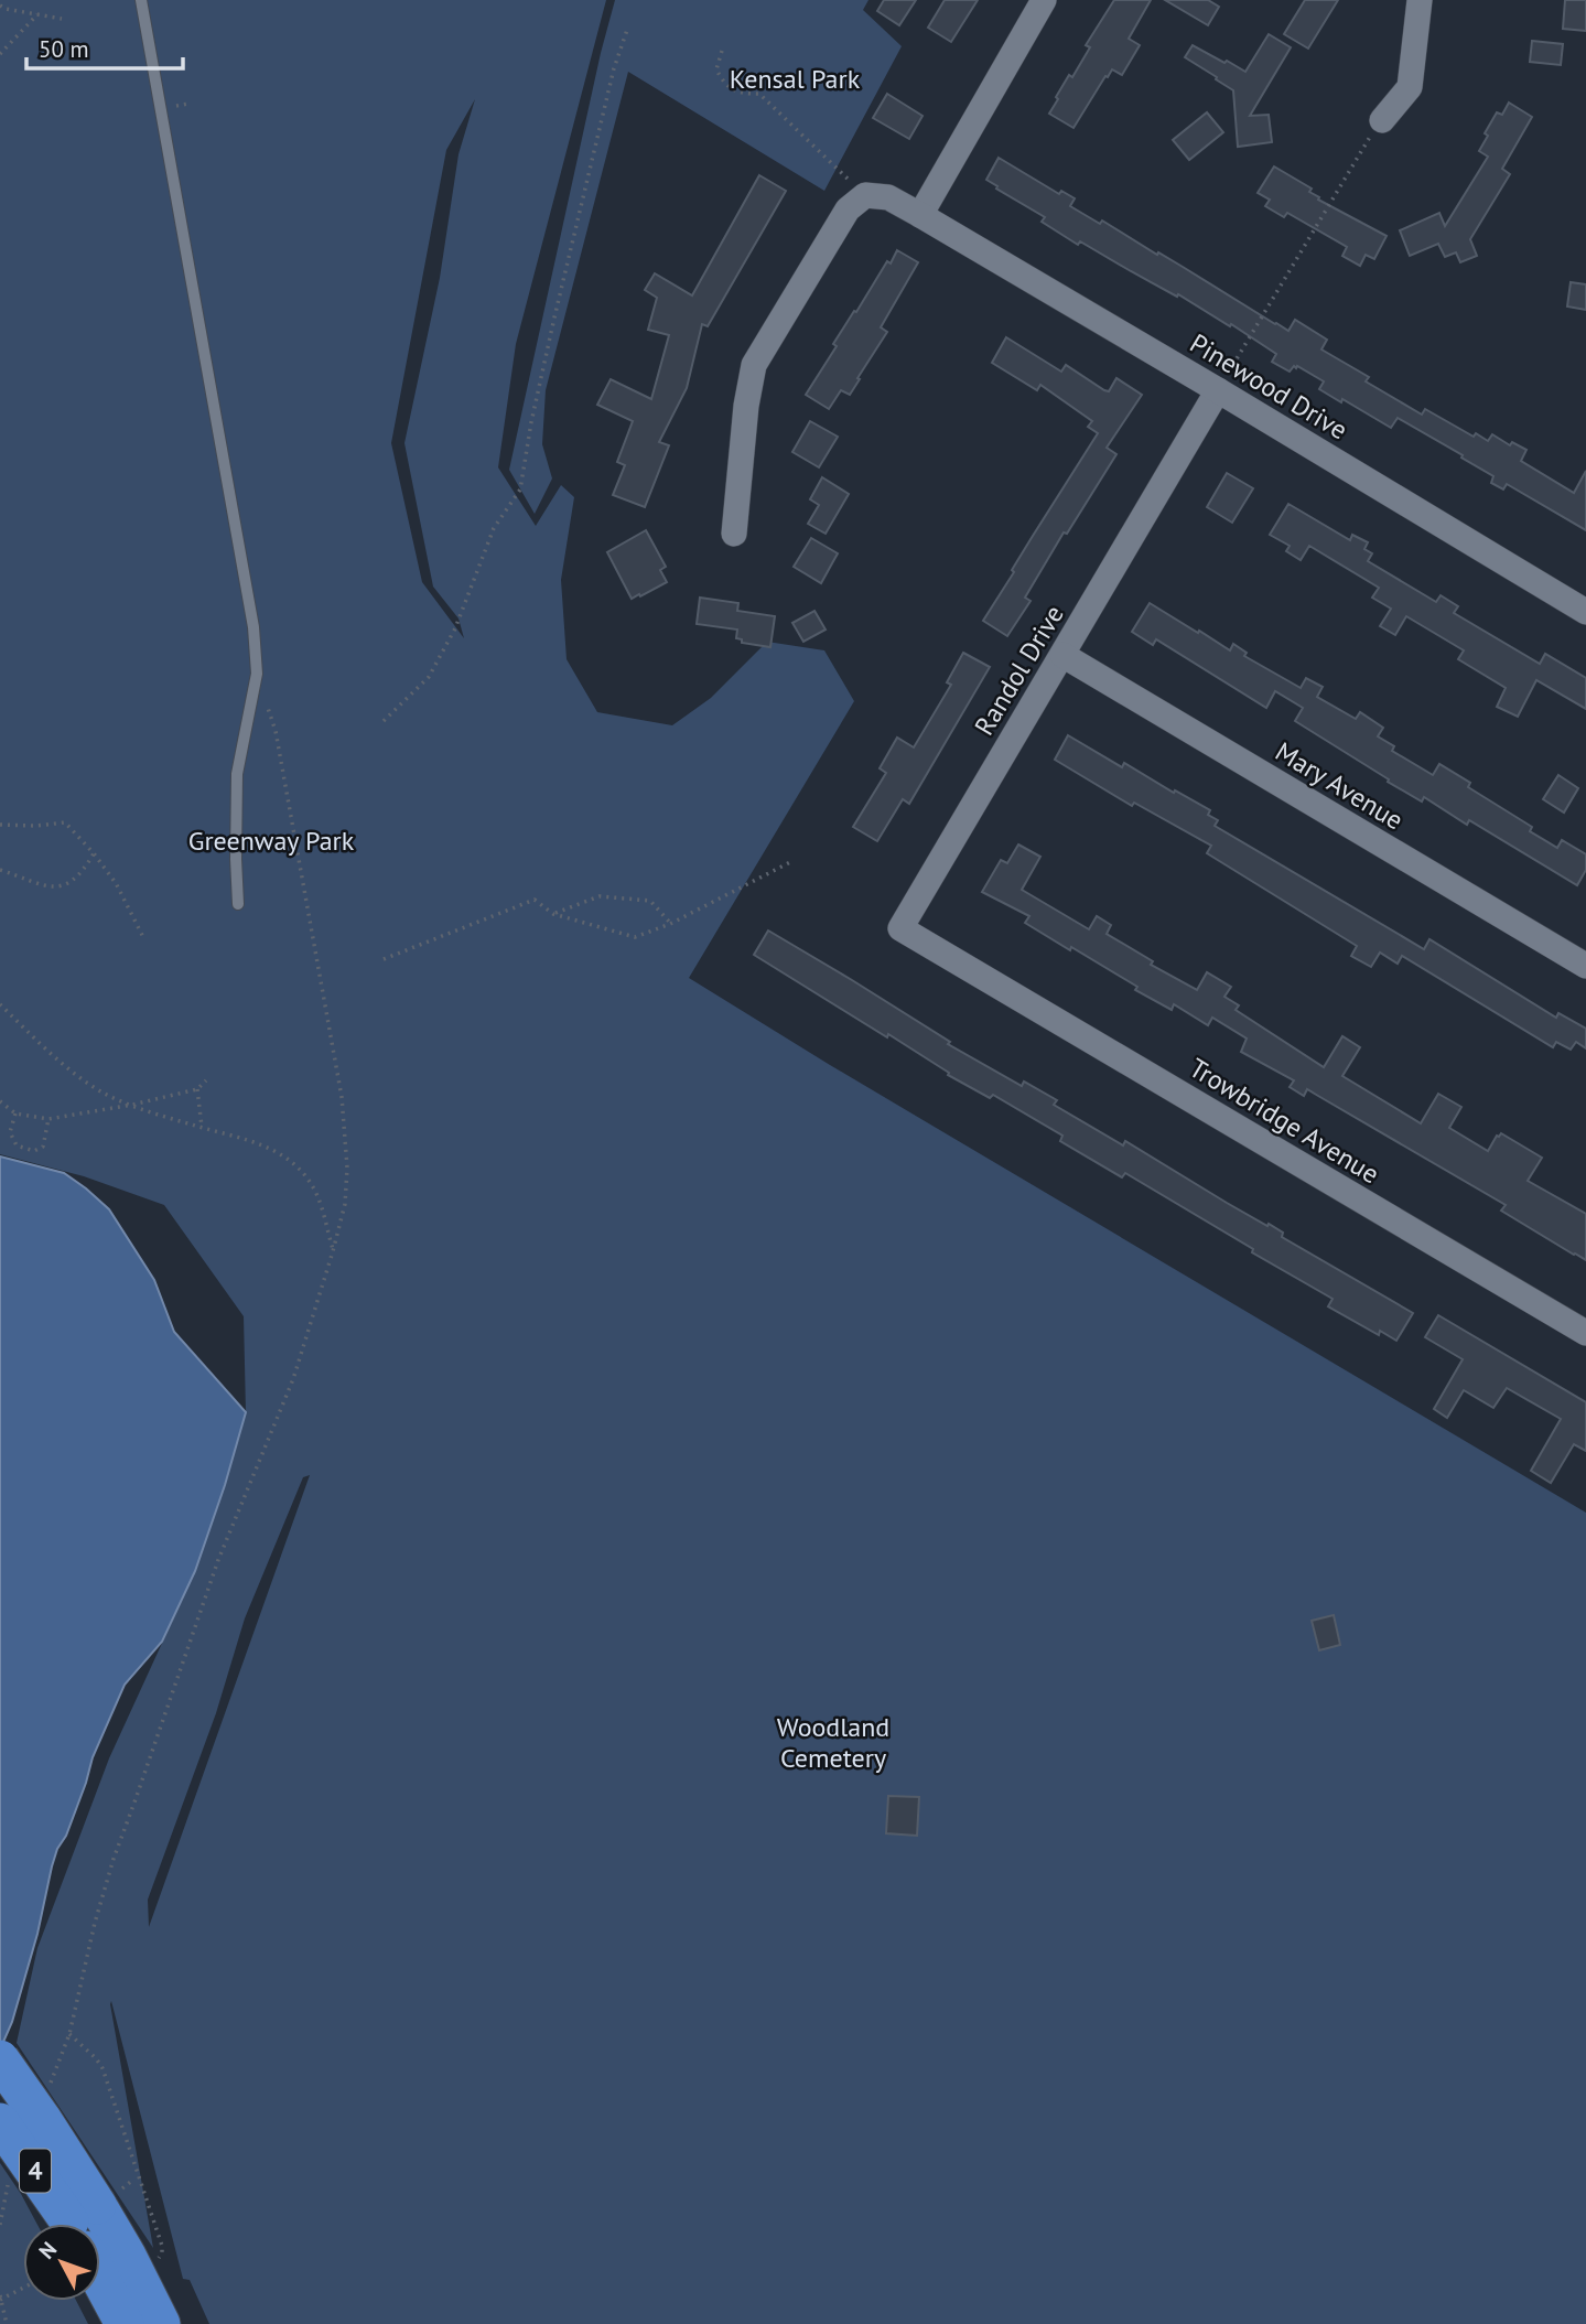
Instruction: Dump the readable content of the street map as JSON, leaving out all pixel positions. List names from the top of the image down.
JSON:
{
  "streets": {
    "main road": ["4"],
    "street": [
      "Pinewood Drive",
      "Randol Drive",
      "Mary Avenue",
      "Trowbridge Avenue"
    ]
  },
  "crossings": [
    ["Pinewood Drive", "Randol Drive"],
    ["Randol Drive", "Mary Avenue"],
    ["Randol Drive", "Trowbridge Avenue"]
  ],
  "parks": ["Kensal Park", "Greenway Park", "Woodland Cemetery"],
  "scale_bar": "50 m",
  "north": "top left"
}
